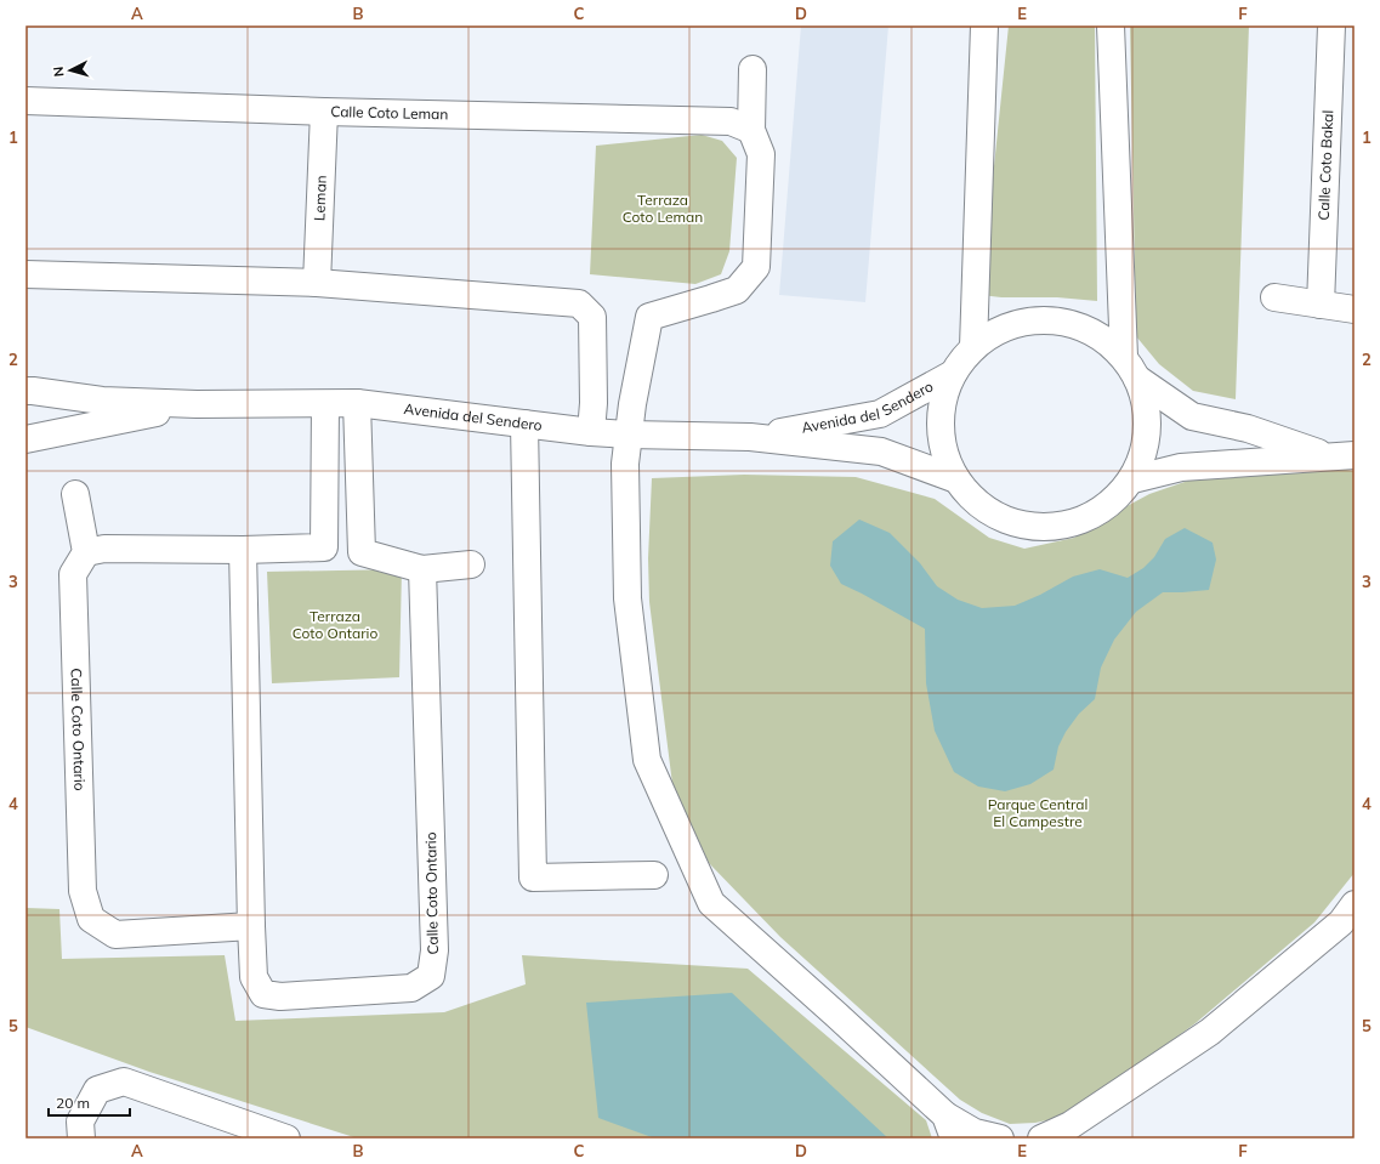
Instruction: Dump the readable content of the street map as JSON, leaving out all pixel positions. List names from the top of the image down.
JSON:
{
  "streets": {
    "street": [
      "Calle Coto Leman",
      "Calle Coto Bakal",
      "Leman",
      "Avenida del Sendero",
      "Calle Coto Ontario"
    ]
  },
  "crossings": [
    ["Calle Coto Leman", "Leman"]
  ],
  "parks": ["Terraza Coto Leman", "Terraza Coto Ontario", "Parque Central El Campestre"],
  "scale_bar": "20 m",
  "north": "left",
  "grid": {
    "columns": [
      "A",
      "B",
      "C",
      "D",
      "E",
      "F"
    ],
    "rows": [
      "1",
      "2",
      "3",
      "4",
      "5"
    ]
  }
}
